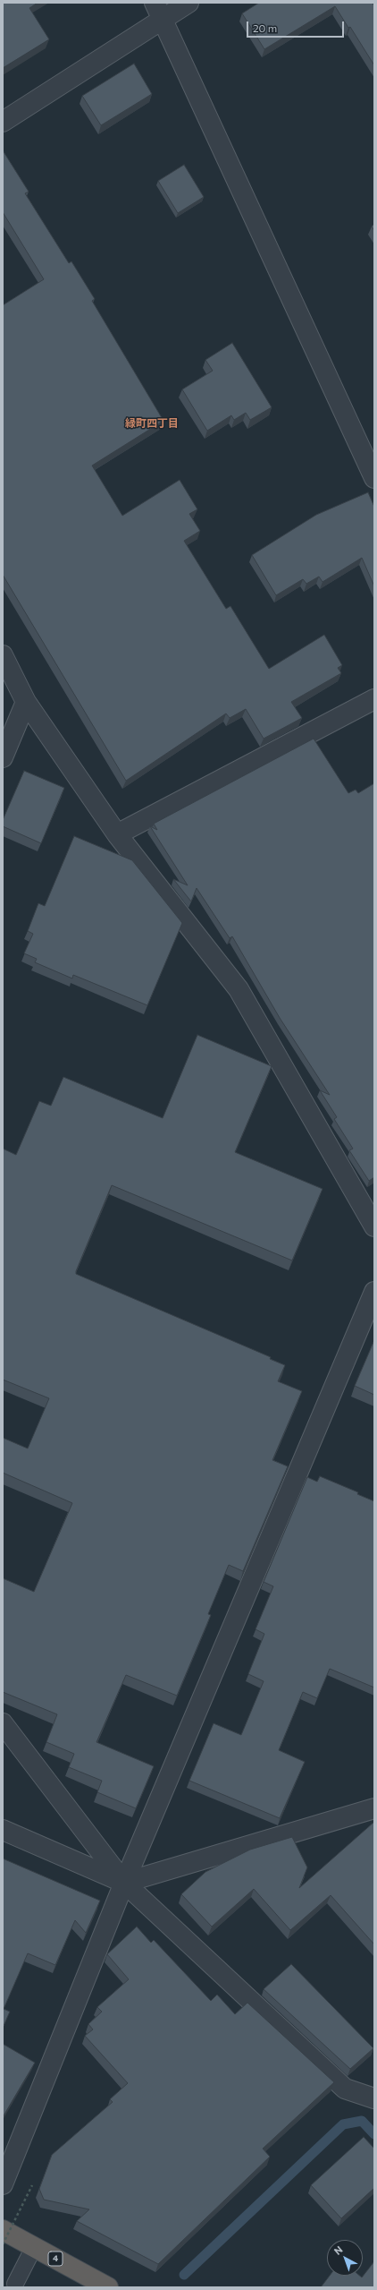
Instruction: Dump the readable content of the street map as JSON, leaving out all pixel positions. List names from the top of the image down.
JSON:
{
  "streets": {
    "highway": ["4"]
  },
  "districts": ["緑町四丁目"],
  "scale_bar": "20 m",
  "north": "top left"
}
